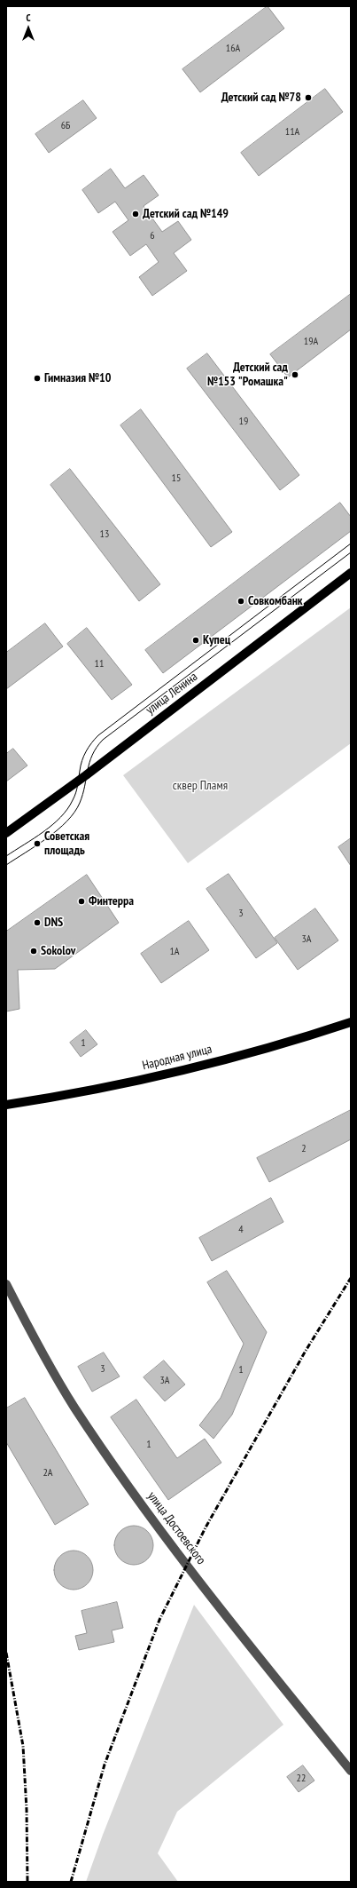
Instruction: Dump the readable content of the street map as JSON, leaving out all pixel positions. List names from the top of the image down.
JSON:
{
  "streets": {
    "main road": ["улица Ленина", "Народная улица"],
    "street": ["улица Достоевского"]
  },
  "parks": ["сквер Пламя"],
  "places": [
    "Детский сад №78",
    "Детский сад №149",
    "Детский сад №153 \"Ромашка\"",
    "Гимназия №10",
    "Совкомбанк",
    "Купец",
    "Советская площадь",
    "Финтерра",
    "DNS",
    "Sokolov"
  ],
  "house_numbers": [
    "16А",
    "6Б",
    "11А",
    "6",
    "19А",
    "19",
    "15",
    "13",
    "11",
    "3",
    "3А",
    "1А",
    "1",
    "2",
    "4",
    "3",
    "1",
    "3А",
    "1",
    "2А",
    "22"
  ],
  "north": "top"
}
